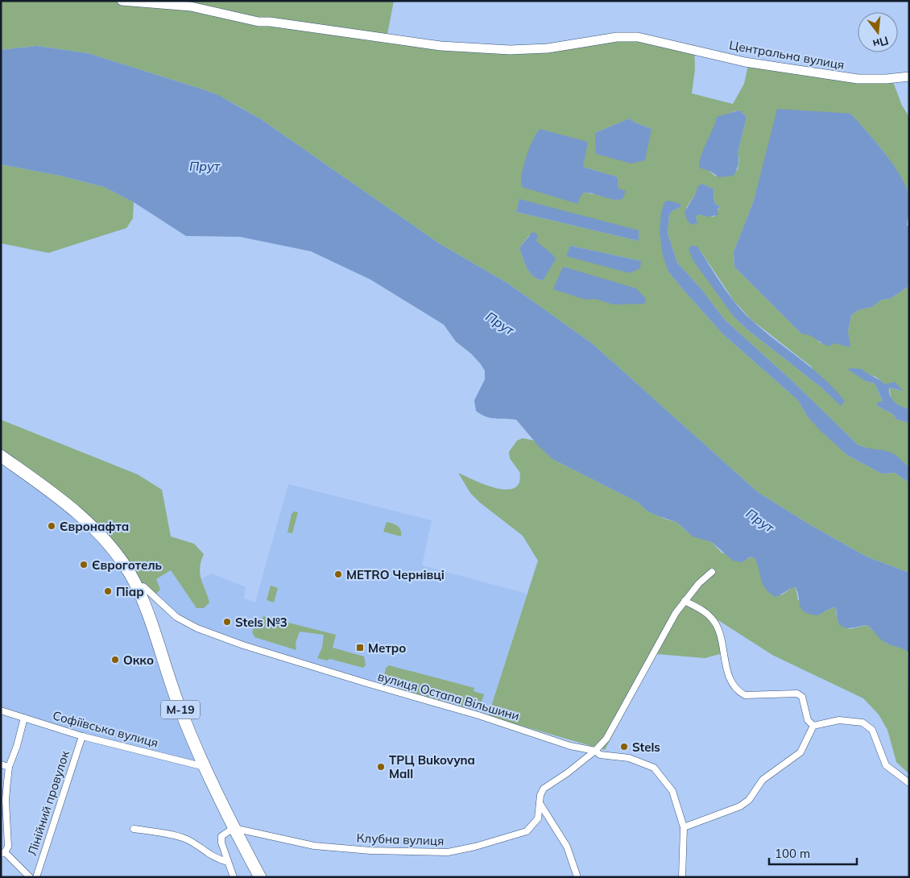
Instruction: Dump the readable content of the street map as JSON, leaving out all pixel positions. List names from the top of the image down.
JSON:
{
  "streets": {
    "highway": ["М-19"],
    "main road": ["Центральна вулиця"],
    "street": [
      "вулиця Остапа Вільшини",
      "Софіївська вулиця",
      "Лінійний провулок",
      "Клубна вулиця"
    ]
  },
  "crossings": [
    ["вулиця Остапа Вільшини", "М-19"],
    ["вулиця Остапа Вільшини", "Клубна вулиця"],
    ["М-19", "Софіївська вулиця"],
    ["М-19", "Клубна вулиця"],
    ["Софіївська вулиця", "Лінійний провулок"]
  ],
  "water": ["Прут"],
  "places": {
    "other": [
      "Євронафта",
      "Євроготель",
      "METRO Чернівці",
      "Піар",
      "Stels №3",
      "Окко",
      "Stels",
      "ТРЦ Bukovyna Mall"
    ],
    "transit": ["Метро"]
  },
  "scale_bar": "100 m",
  "north": "bottom"
}
